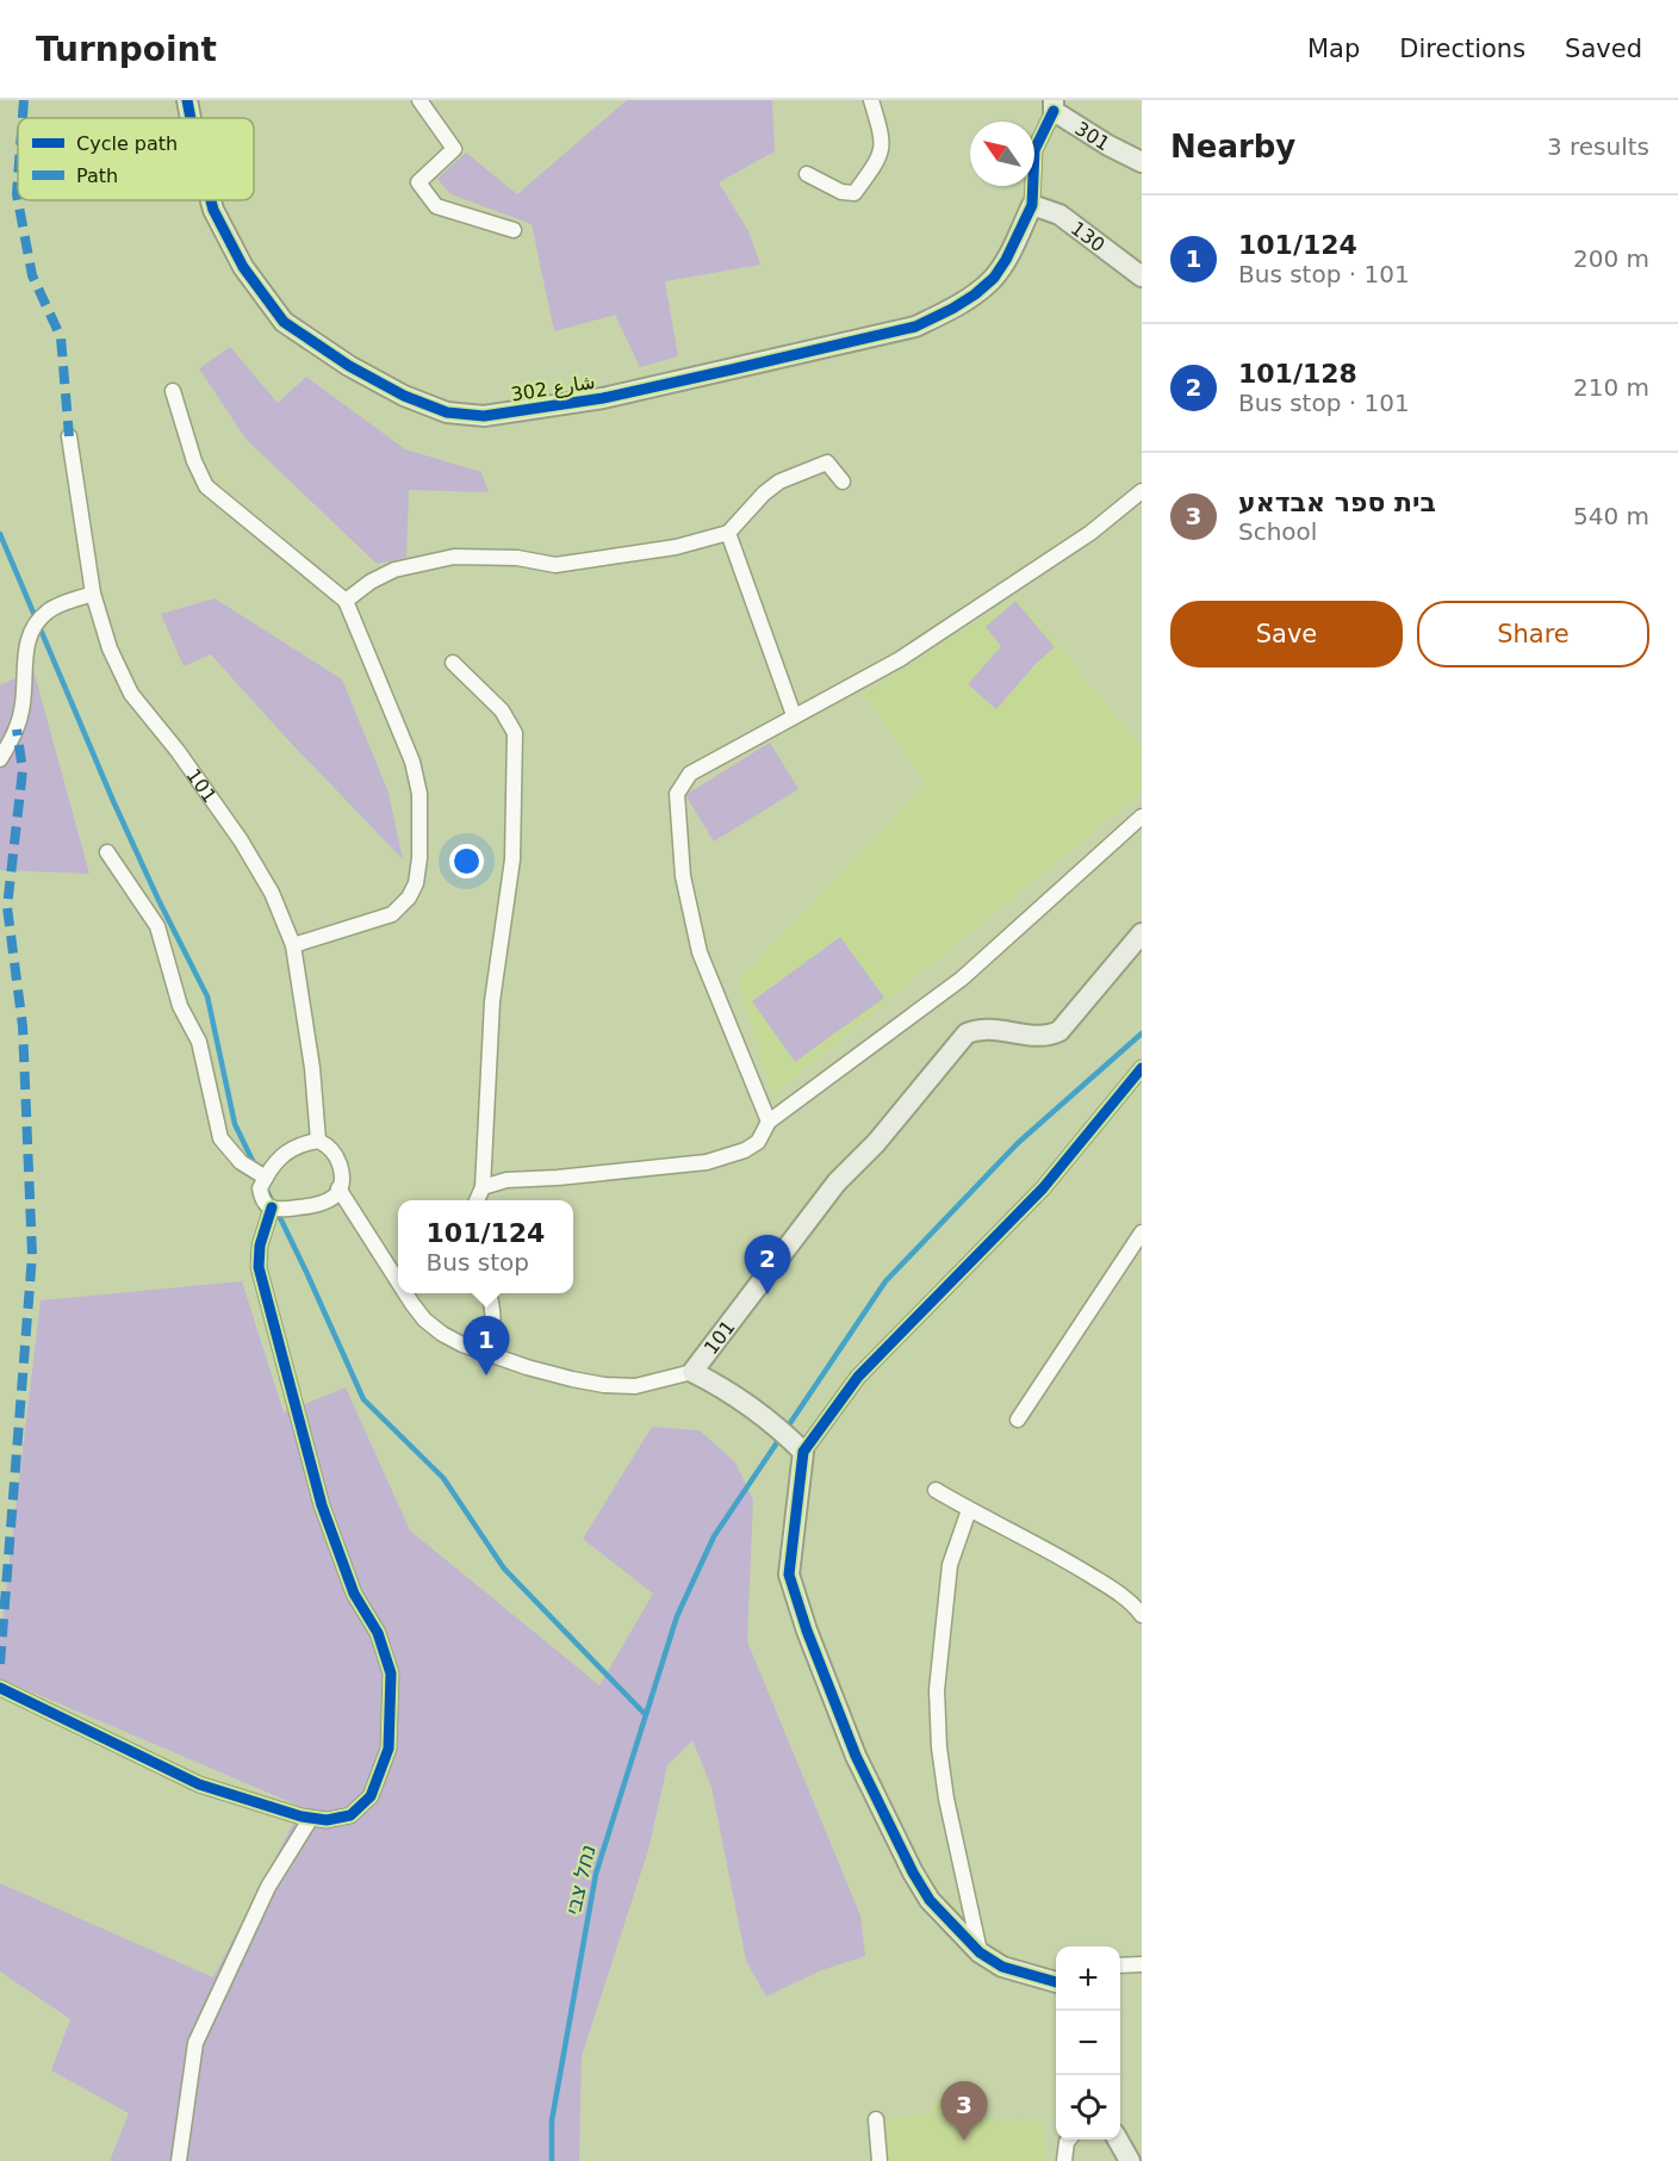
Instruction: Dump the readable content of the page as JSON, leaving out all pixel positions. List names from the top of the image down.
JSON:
{
  "streets": {
    "street": [
      "301",
      "130",
      "شارع 302",
      "101"
    ]
  },
  "crossings": [
    ["130", "شارع 302"]
  ],
  "water": ["נחל צבי"],
  "legend": ["Cycle path", "Path"],
  "north": "top left",
  "page": {
    "header": "Turnpoint",
    "nav": ["Map", "Directions", "Saved"],
    "heading": ["Nearby", "3 results"],
    "list": [
      {
        "mark": "1",
        "name": "101/124",
        "note": "Bus stop · 101",
        "value": "200 m"
      },
      {
        "mark": "2",
        "name": "101/128",
        "note": "Bus stop · 101",
        "value": "210 m"
      },
      {
        "mark": "3",
        "name": "בית ספר אבדאע",
        "note": "School",
        "value": "540 m"
      }
    ],
    "buttons": ["Save", "Share"],
    "popup": ["101/124", "Bus stop"],
    "pins": ["2", "1", "3"],
    "map_buttons": ["+", "−"]
  }
}
